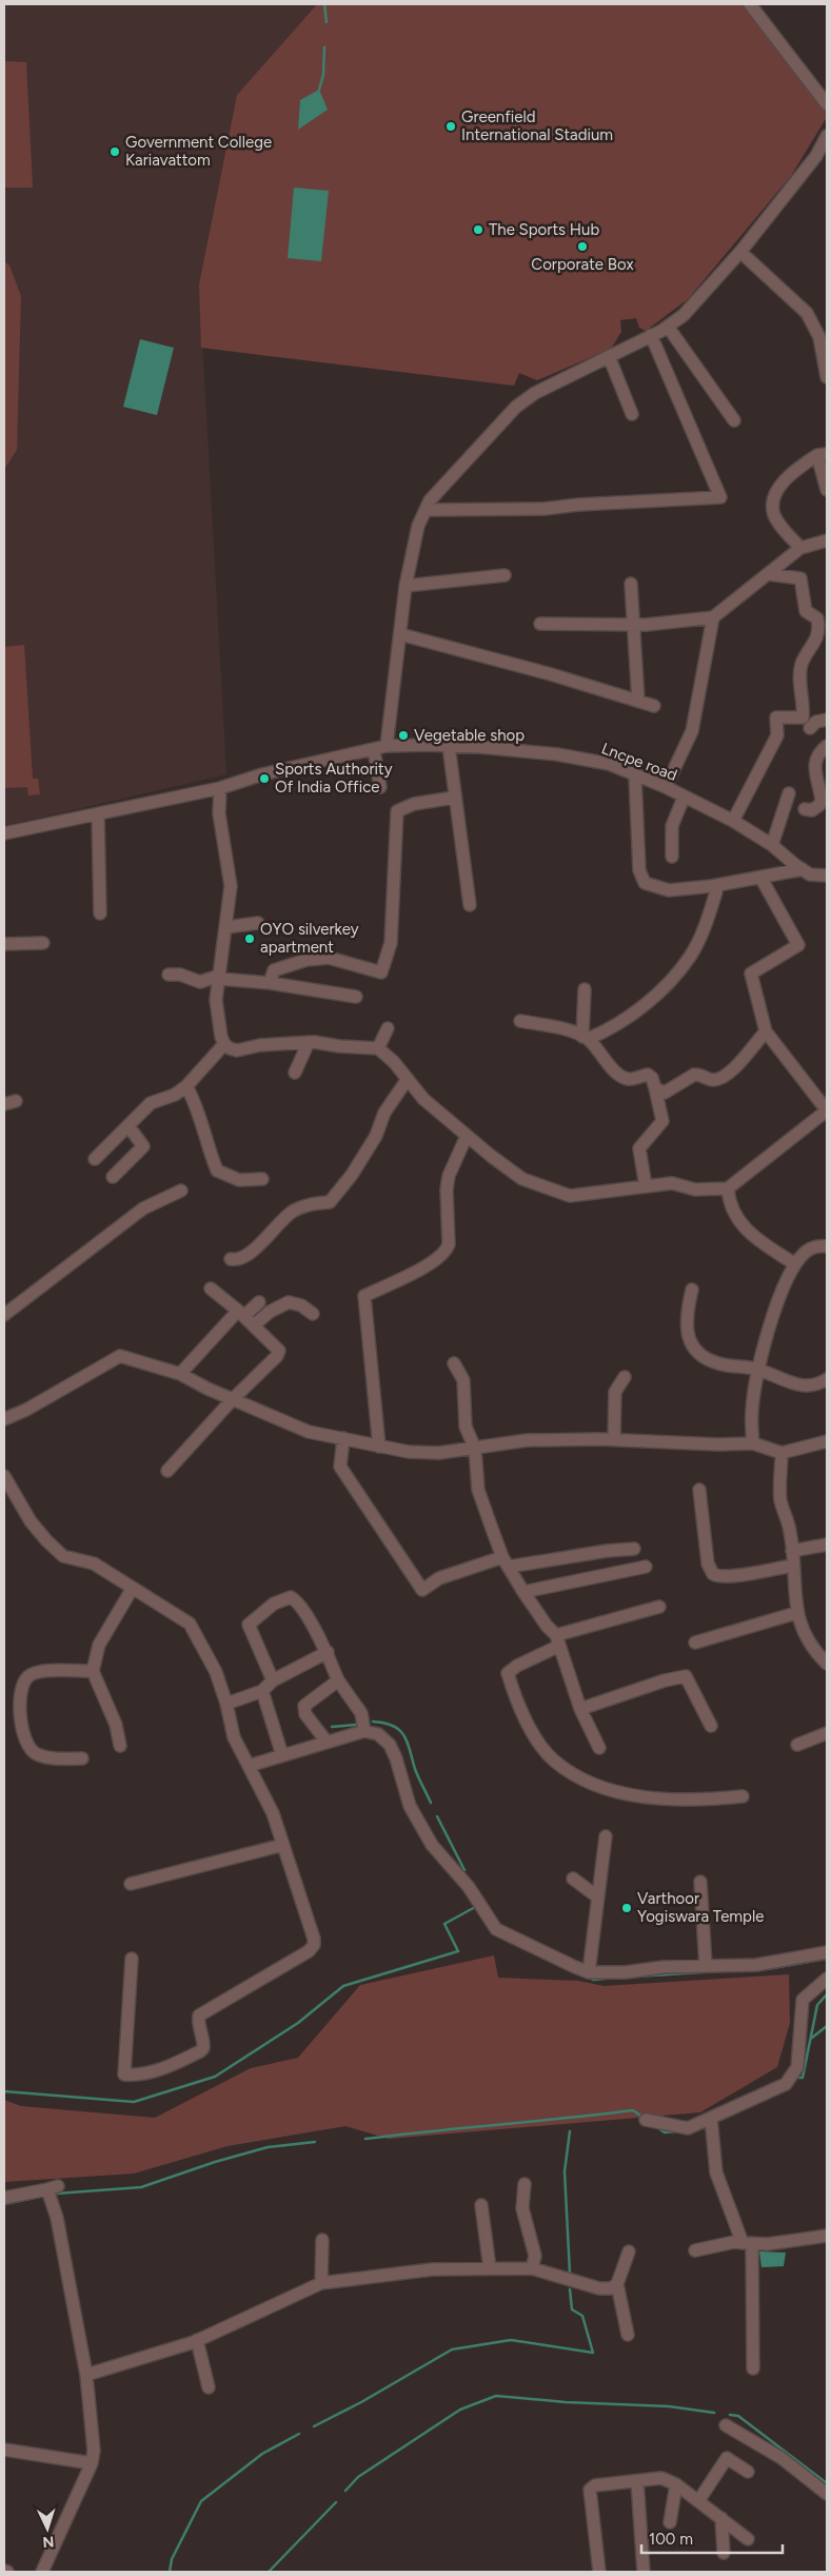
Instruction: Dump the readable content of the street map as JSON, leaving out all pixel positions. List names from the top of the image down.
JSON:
{
  "streets": {
    "street": ["Lncpe road"]
  },
  "places": [
    "Greenfield International Stadium",
    "Government College Kariavattom",
    "The Sports Hub",
    "Corporate Box",
    "Vegetable shop",
    "Sports Authority Of India Office",
    "OYO silverkey apartment",
    "Varthoor Yogiswara Temple"
  ],
  "scale_bar": "100 m",
  "north": "bottom"
}
